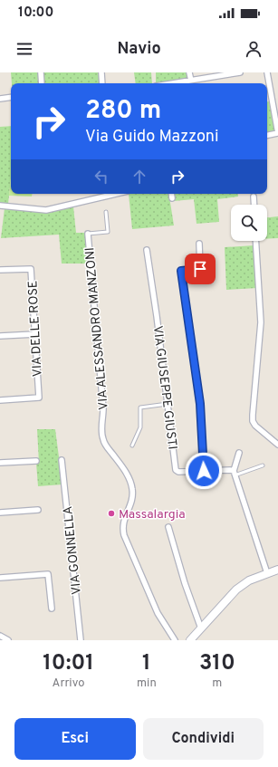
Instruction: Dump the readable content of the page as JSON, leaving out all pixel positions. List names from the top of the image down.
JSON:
{
  "streets": {
    "street": [
      "VIA DELLE ROSE",
      "VIA ALESSANDRO MANZONI",
      "VIA GIUSEPPE GIUSTI",
      "VIA GONNELLA"
    ]
  },
  "places": ["Massalargia"],
  "page": {
    "status": "10:00",
    "header": "Navio",
    "turn": ["280 m", "Via Guido Mazzoni"],
    "eta": [
      "10:01",
      "Arrivo",
      "1",
      "min",
      "310",
      "m"
    ],
    "buttons": ["Esci", "Condividi"]
  }
}
